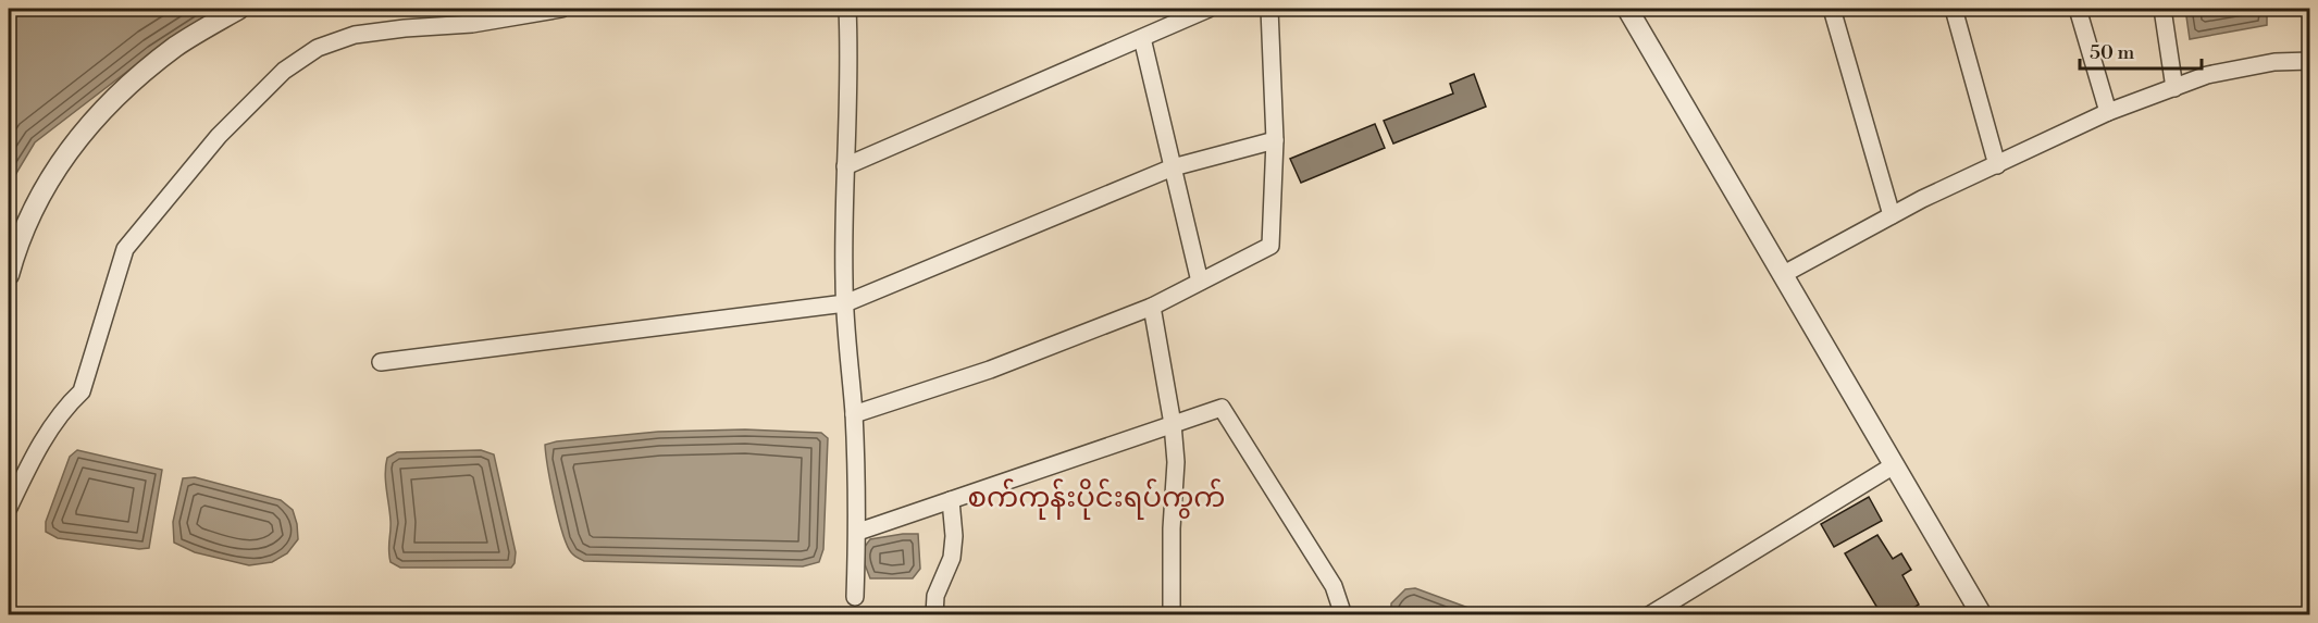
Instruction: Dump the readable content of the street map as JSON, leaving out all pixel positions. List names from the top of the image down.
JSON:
{
  "districts": ["စက်ကုန်းပိုင်းရပ်ကွက်"],
  "scale_bar": "50 m"
}
